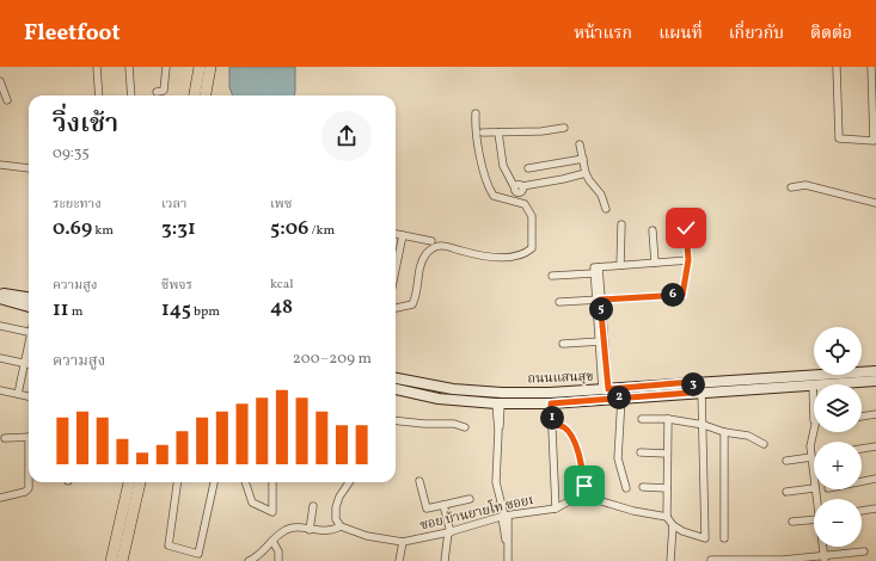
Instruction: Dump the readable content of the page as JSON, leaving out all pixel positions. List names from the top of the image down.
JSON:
{
  "streets": {
    "main road": ["ถนนแสนสุข"],
    "street": ["ซอย บ้านยายโท ซอย1"]
  },
  "page": {
    "header": "Fleetfoot",
    "nav": [
      "หน้าแรก",
      "แผนที่",
      "เกี่ยวกับ",
      "ติดต่อ"
    ],
    "heading": ["วิ่งเช้า", "09:35"],
    "stats": [
      ["ระยะทาง", "0.69 km"],
      ["เวลา", "3:31"],
      ["เพซ", "5:06 /km"],
      ["ความสูง", "11 m"],
      ["ชีพจร", "145 bpm"],
      ["kcal", "48"]
    ],
    "pins": [
      "6",
      "5",
      "3",
      "2",
      "1"
    ],
    "map_buttons": ["+", "−"],
    "chart": ["ความสูง", "200–209 m"]
  }
}
